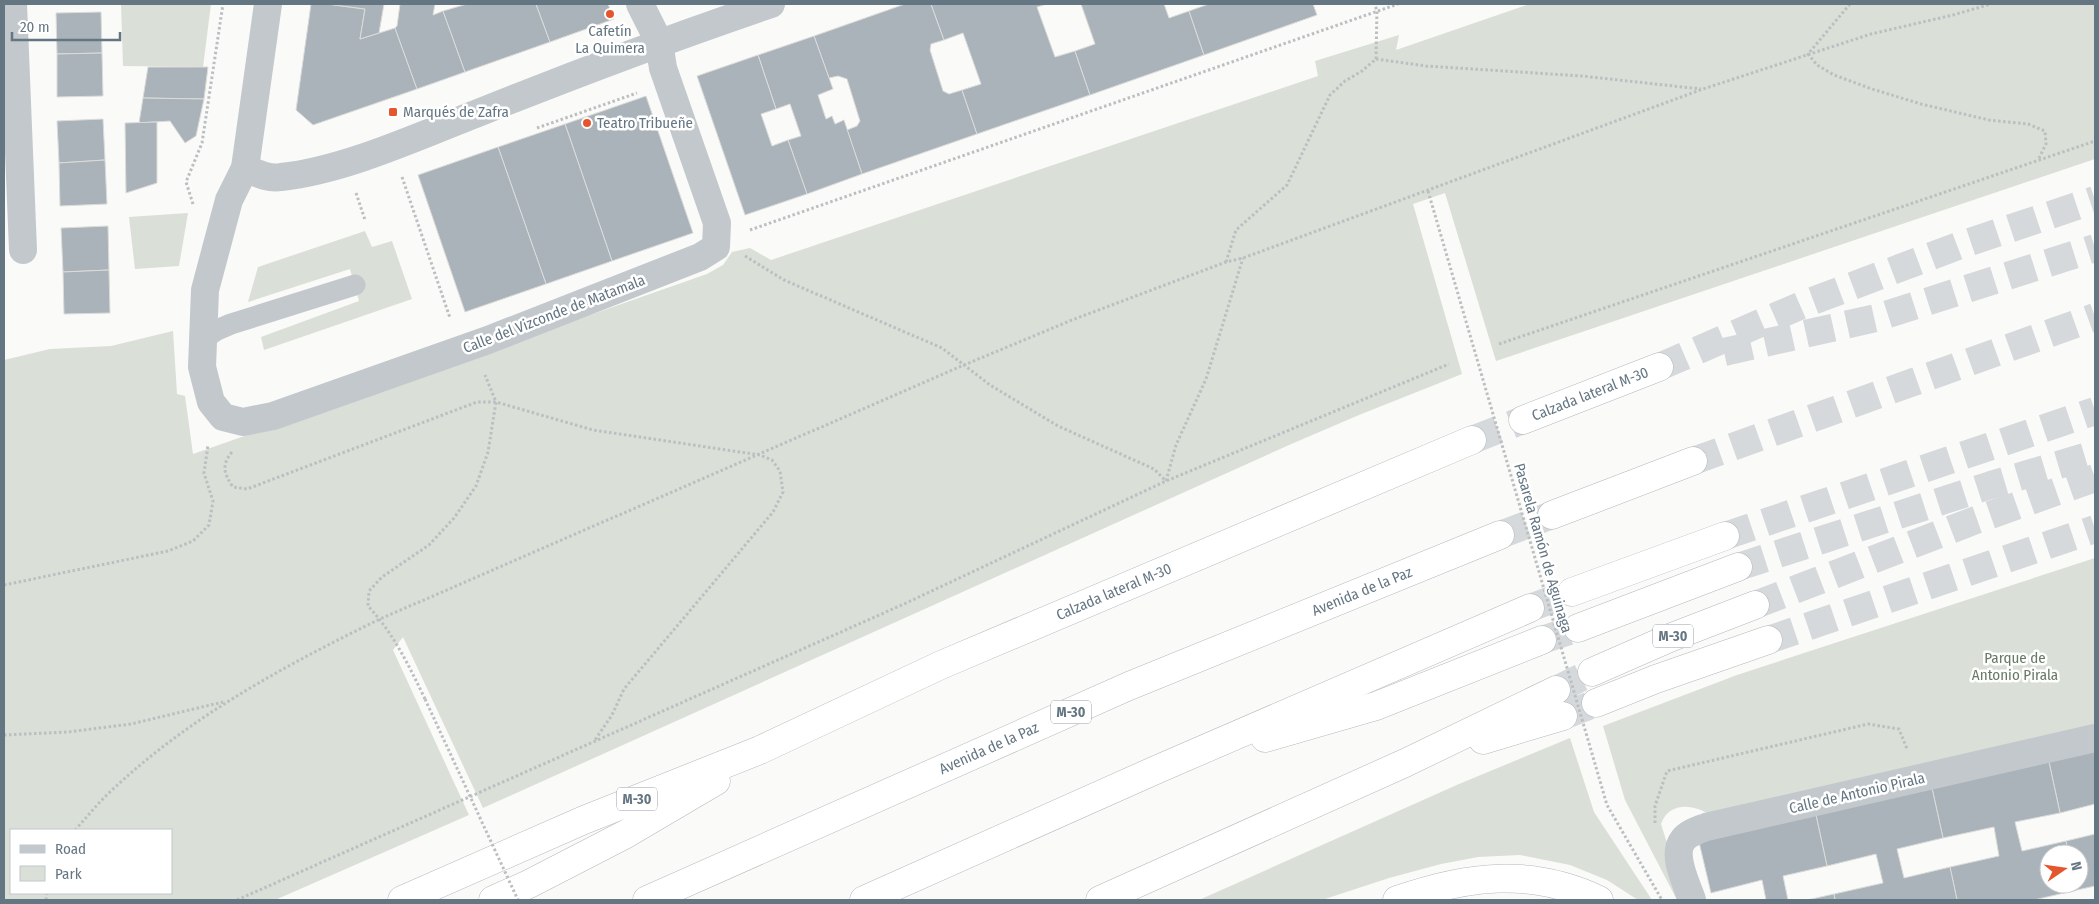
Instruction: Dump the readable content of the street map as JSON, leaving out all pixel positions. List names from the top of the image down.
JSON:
{
  "streets": {
    "highway": ["Calzada lateral M-30", "Avenida de la Paz", "M-30"],
    "street": ["Calle del Vizconde de Matamala", "Calle de Antonio Pirala"],
    "path": ["Pasarela Ramón de Aguinaga"]
  },
  "crossings": [
    ["Calzada lateral M-30", "M-30"]
  ],
  "parks": ["Parque de Antonio Pirala"],
  "places": {
    "other": ["Cafetín La Quimera", "Teatro Tribueñe"],
    "transit": ["Marqués de Zafra"]
  },
  "legend": ["Road", "Park"],
  "scale_bar": "20 m",
  "north": "right"
}
